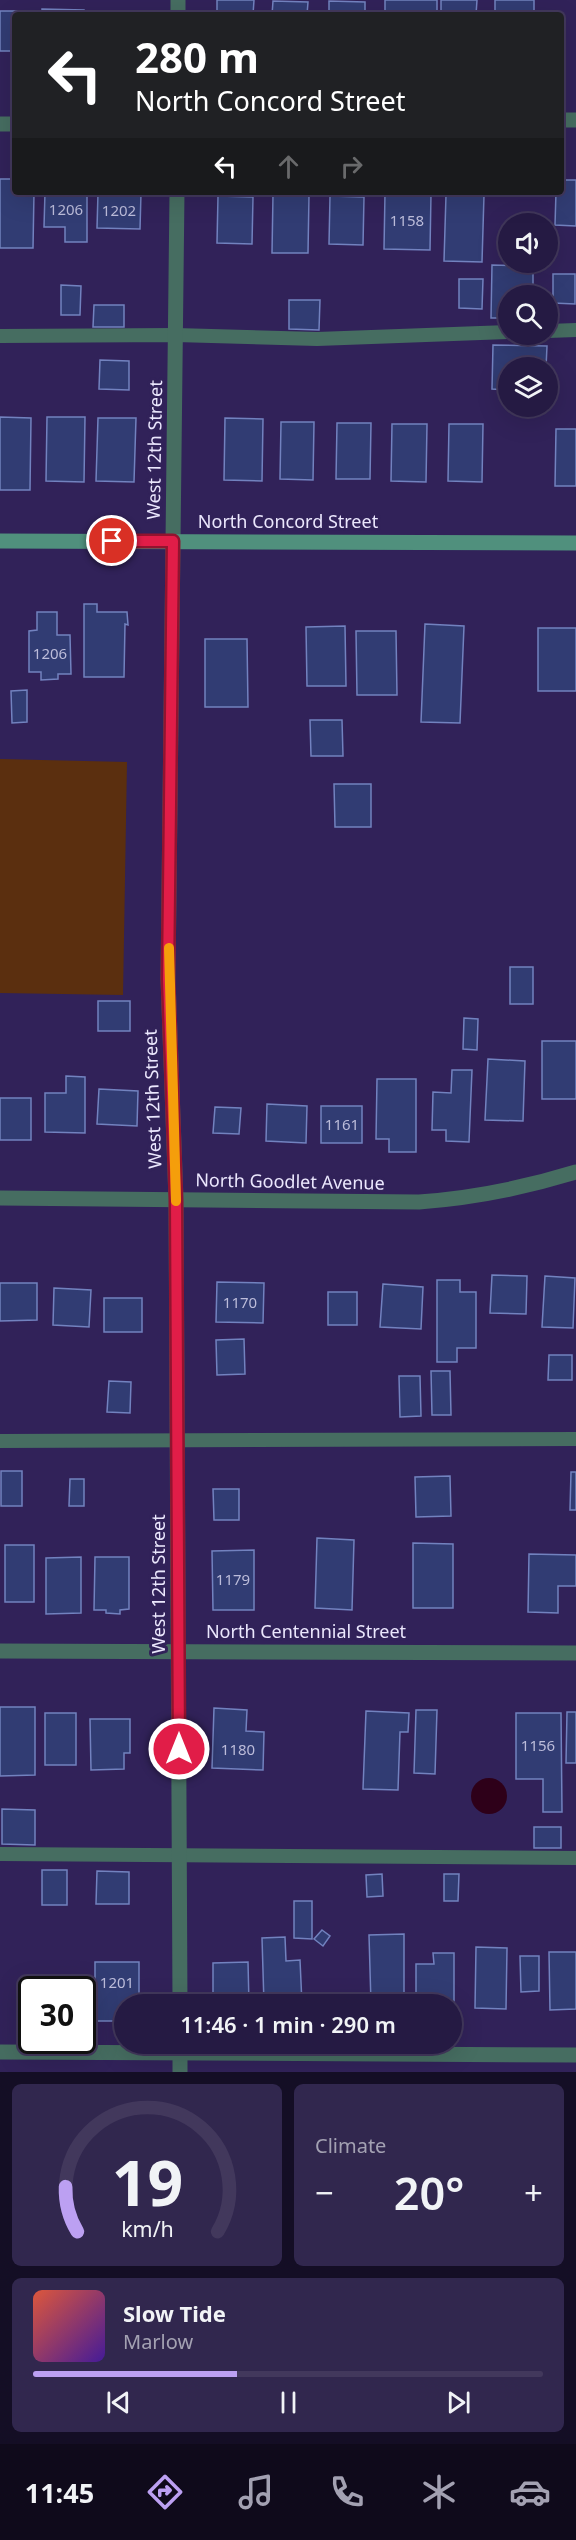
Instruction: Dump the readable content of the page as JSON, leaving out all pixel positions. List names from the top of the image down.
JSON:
{
  "streets": {
    "main road": ["North Concord Street"],
    "street": ["West 12th Street", "North Goodlet Avenue", "North Centennial Street"]
  },
  "crossings": [
    ["West 12th Street", "North Concord Street"],
    ["West 12th Street", "North Goodlet Avenue"],
    ["West 12th Street", "North Centennial Street"]
  ],
  "house_numbers": [
    "1206",
    "1202",
    "1158",
    "1206",
    "1161",
    "1170",
    "1179",
    "1156",
    "1180",
    "1201"
  ],
  "page": {
    "turn": ["280 m", "North Concord Street"],
    "limit": "30",
    "trip": "11:46 · 1 min · 290 m",
    "tile": "Climate",
    "heat": ["−", "20°", "+"],
    "song": ["Slow Tide", "Marlow"],
    "tabs": "11:45",
    "gauge": ["19", "km/h"]
  }
}
